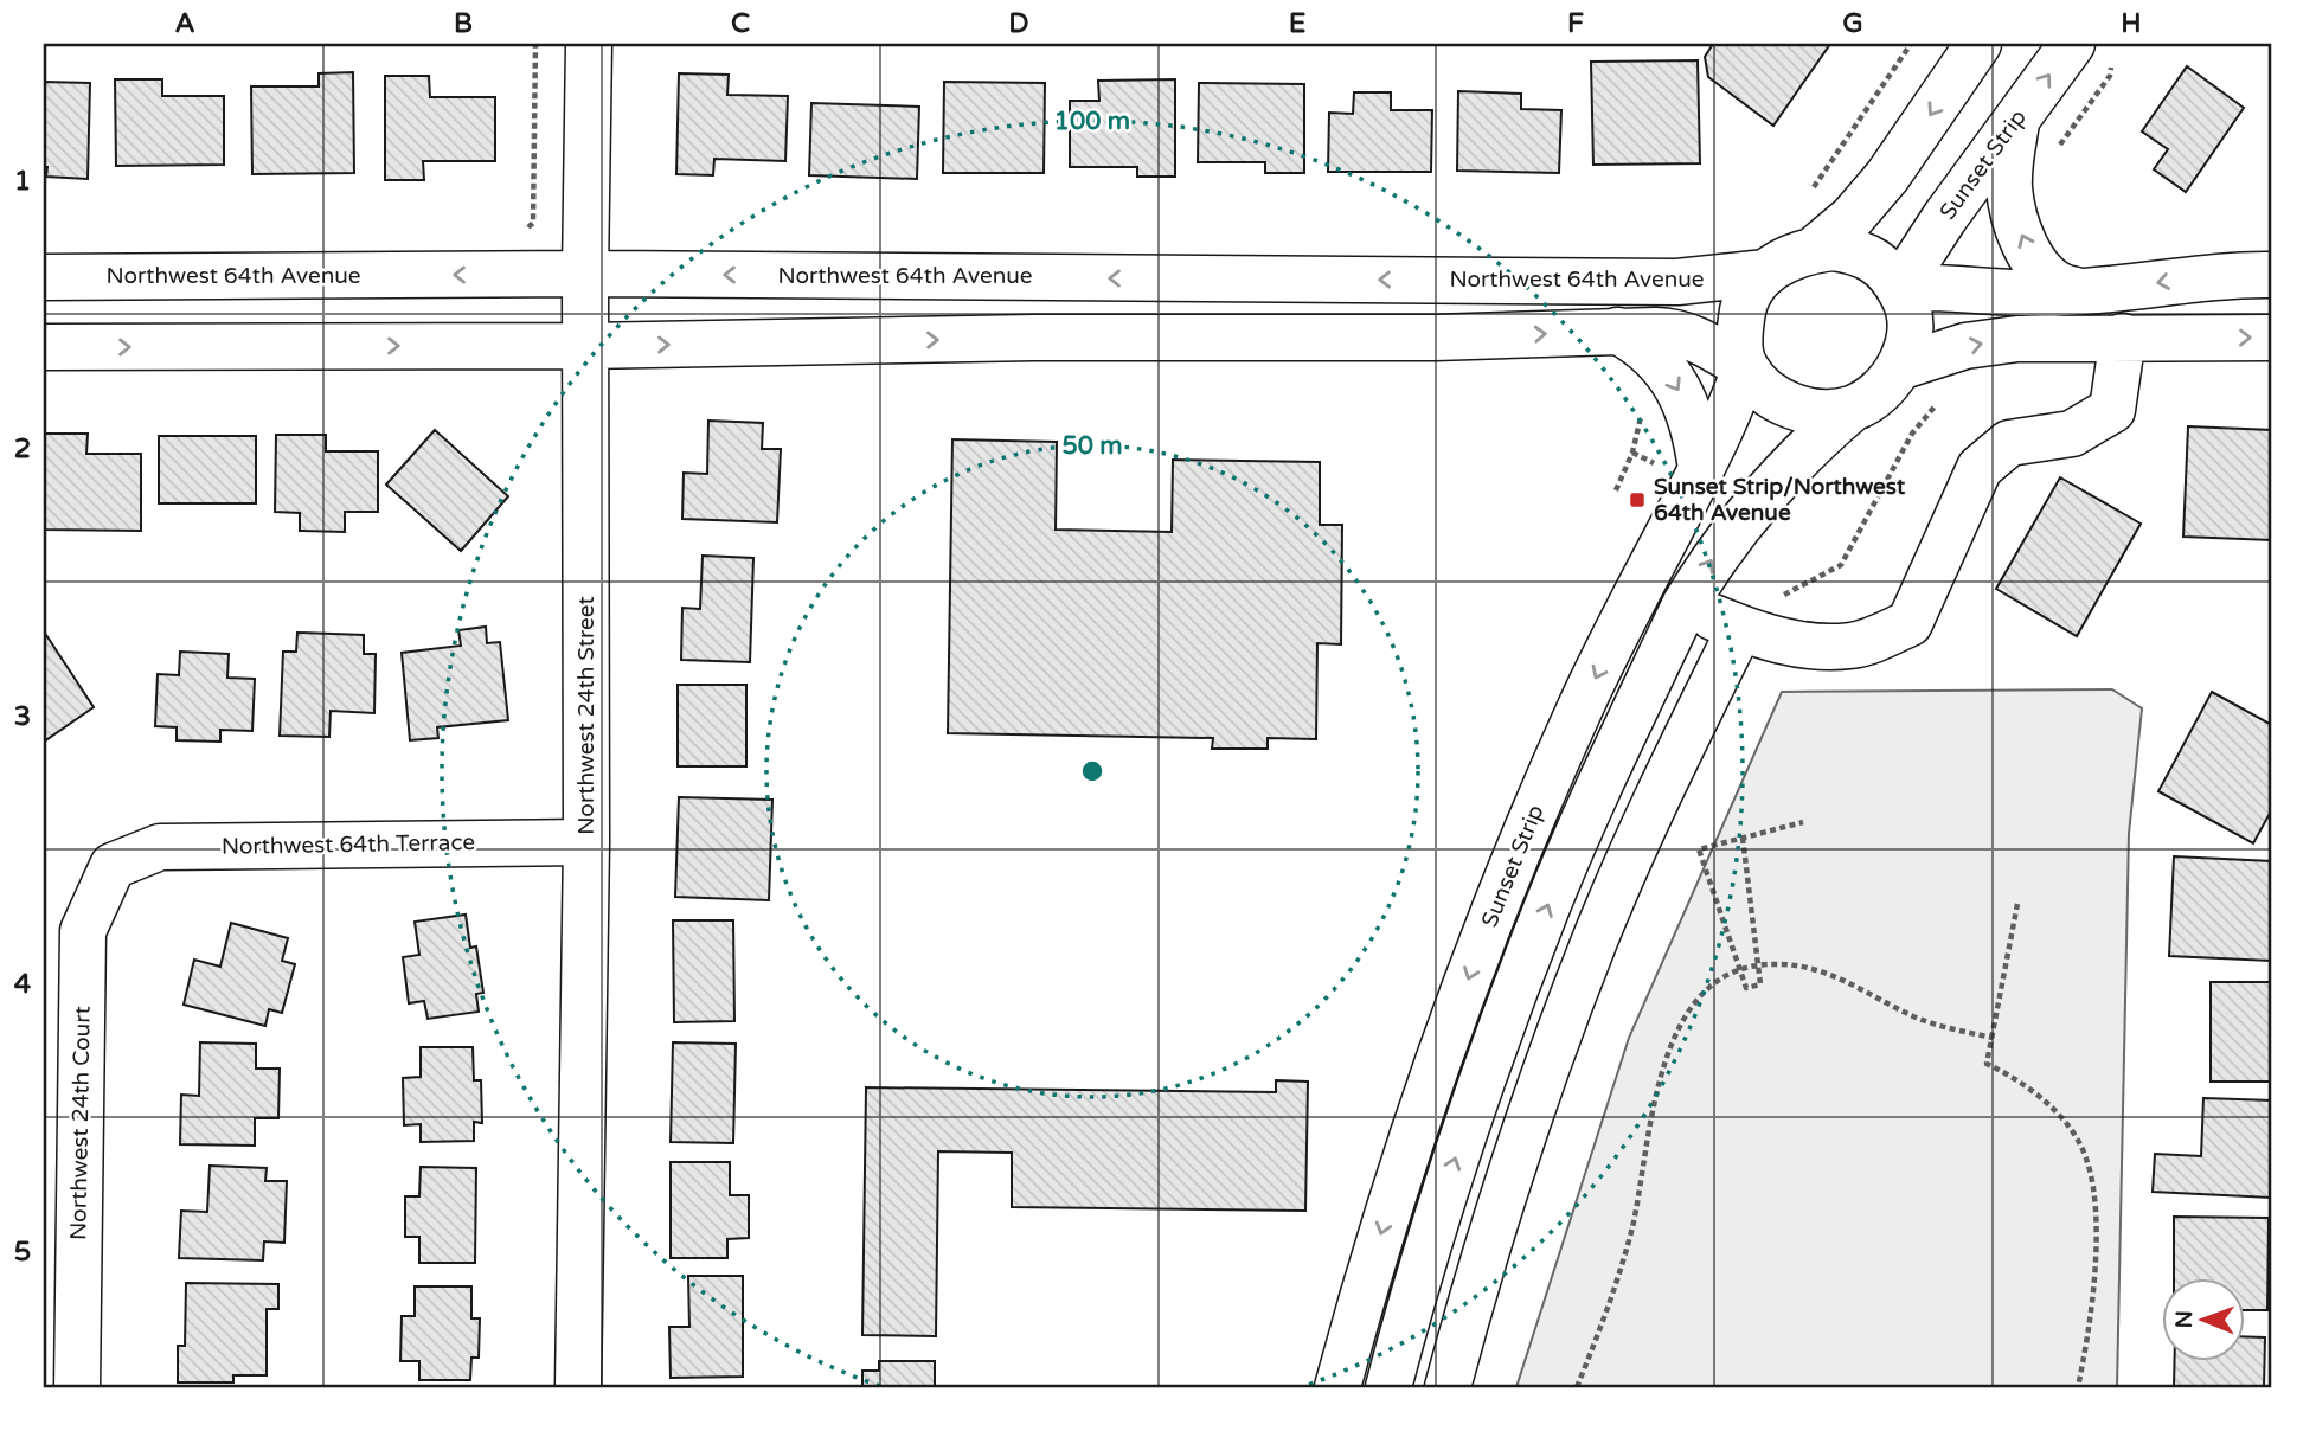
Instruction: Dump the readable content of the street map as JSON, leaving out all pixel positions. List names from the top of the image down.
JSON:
{
  "streets": {
    "street": [
      "Sunset Strip",
      "Northwest 64th Avenue",
      "Northwest 24th Street",
      "Northwest 64th Terrace",
      "Northwest 24th Court"
    ]
  },
  "crossings": [
    ["Sunset Strip", "Northwest 64th Avenue"],
    ["Northwest 64th Avenue", "Northwest 24th Street"],
    ["Northwest 24th Street", "Northwest 64th Terrace"],
    ["Northwest 64th Terrace", "Northwest 24th Court"]
  ],
  "places": {
    "transit": ["Sunset Strip/Northwest 64th Avenue"]
  },
  "north": "left",
  "grid": {
    "columns": [
      "A",
      "B",
      "C",
      "D",
      "E",
      "F",
      "G",
      "H"
    ],
    "rows": [
      "1",
      "2",
      "3",
      "4",
      "5"
    ]
  },
  "rings": ["100 m", "50 m"]
}
